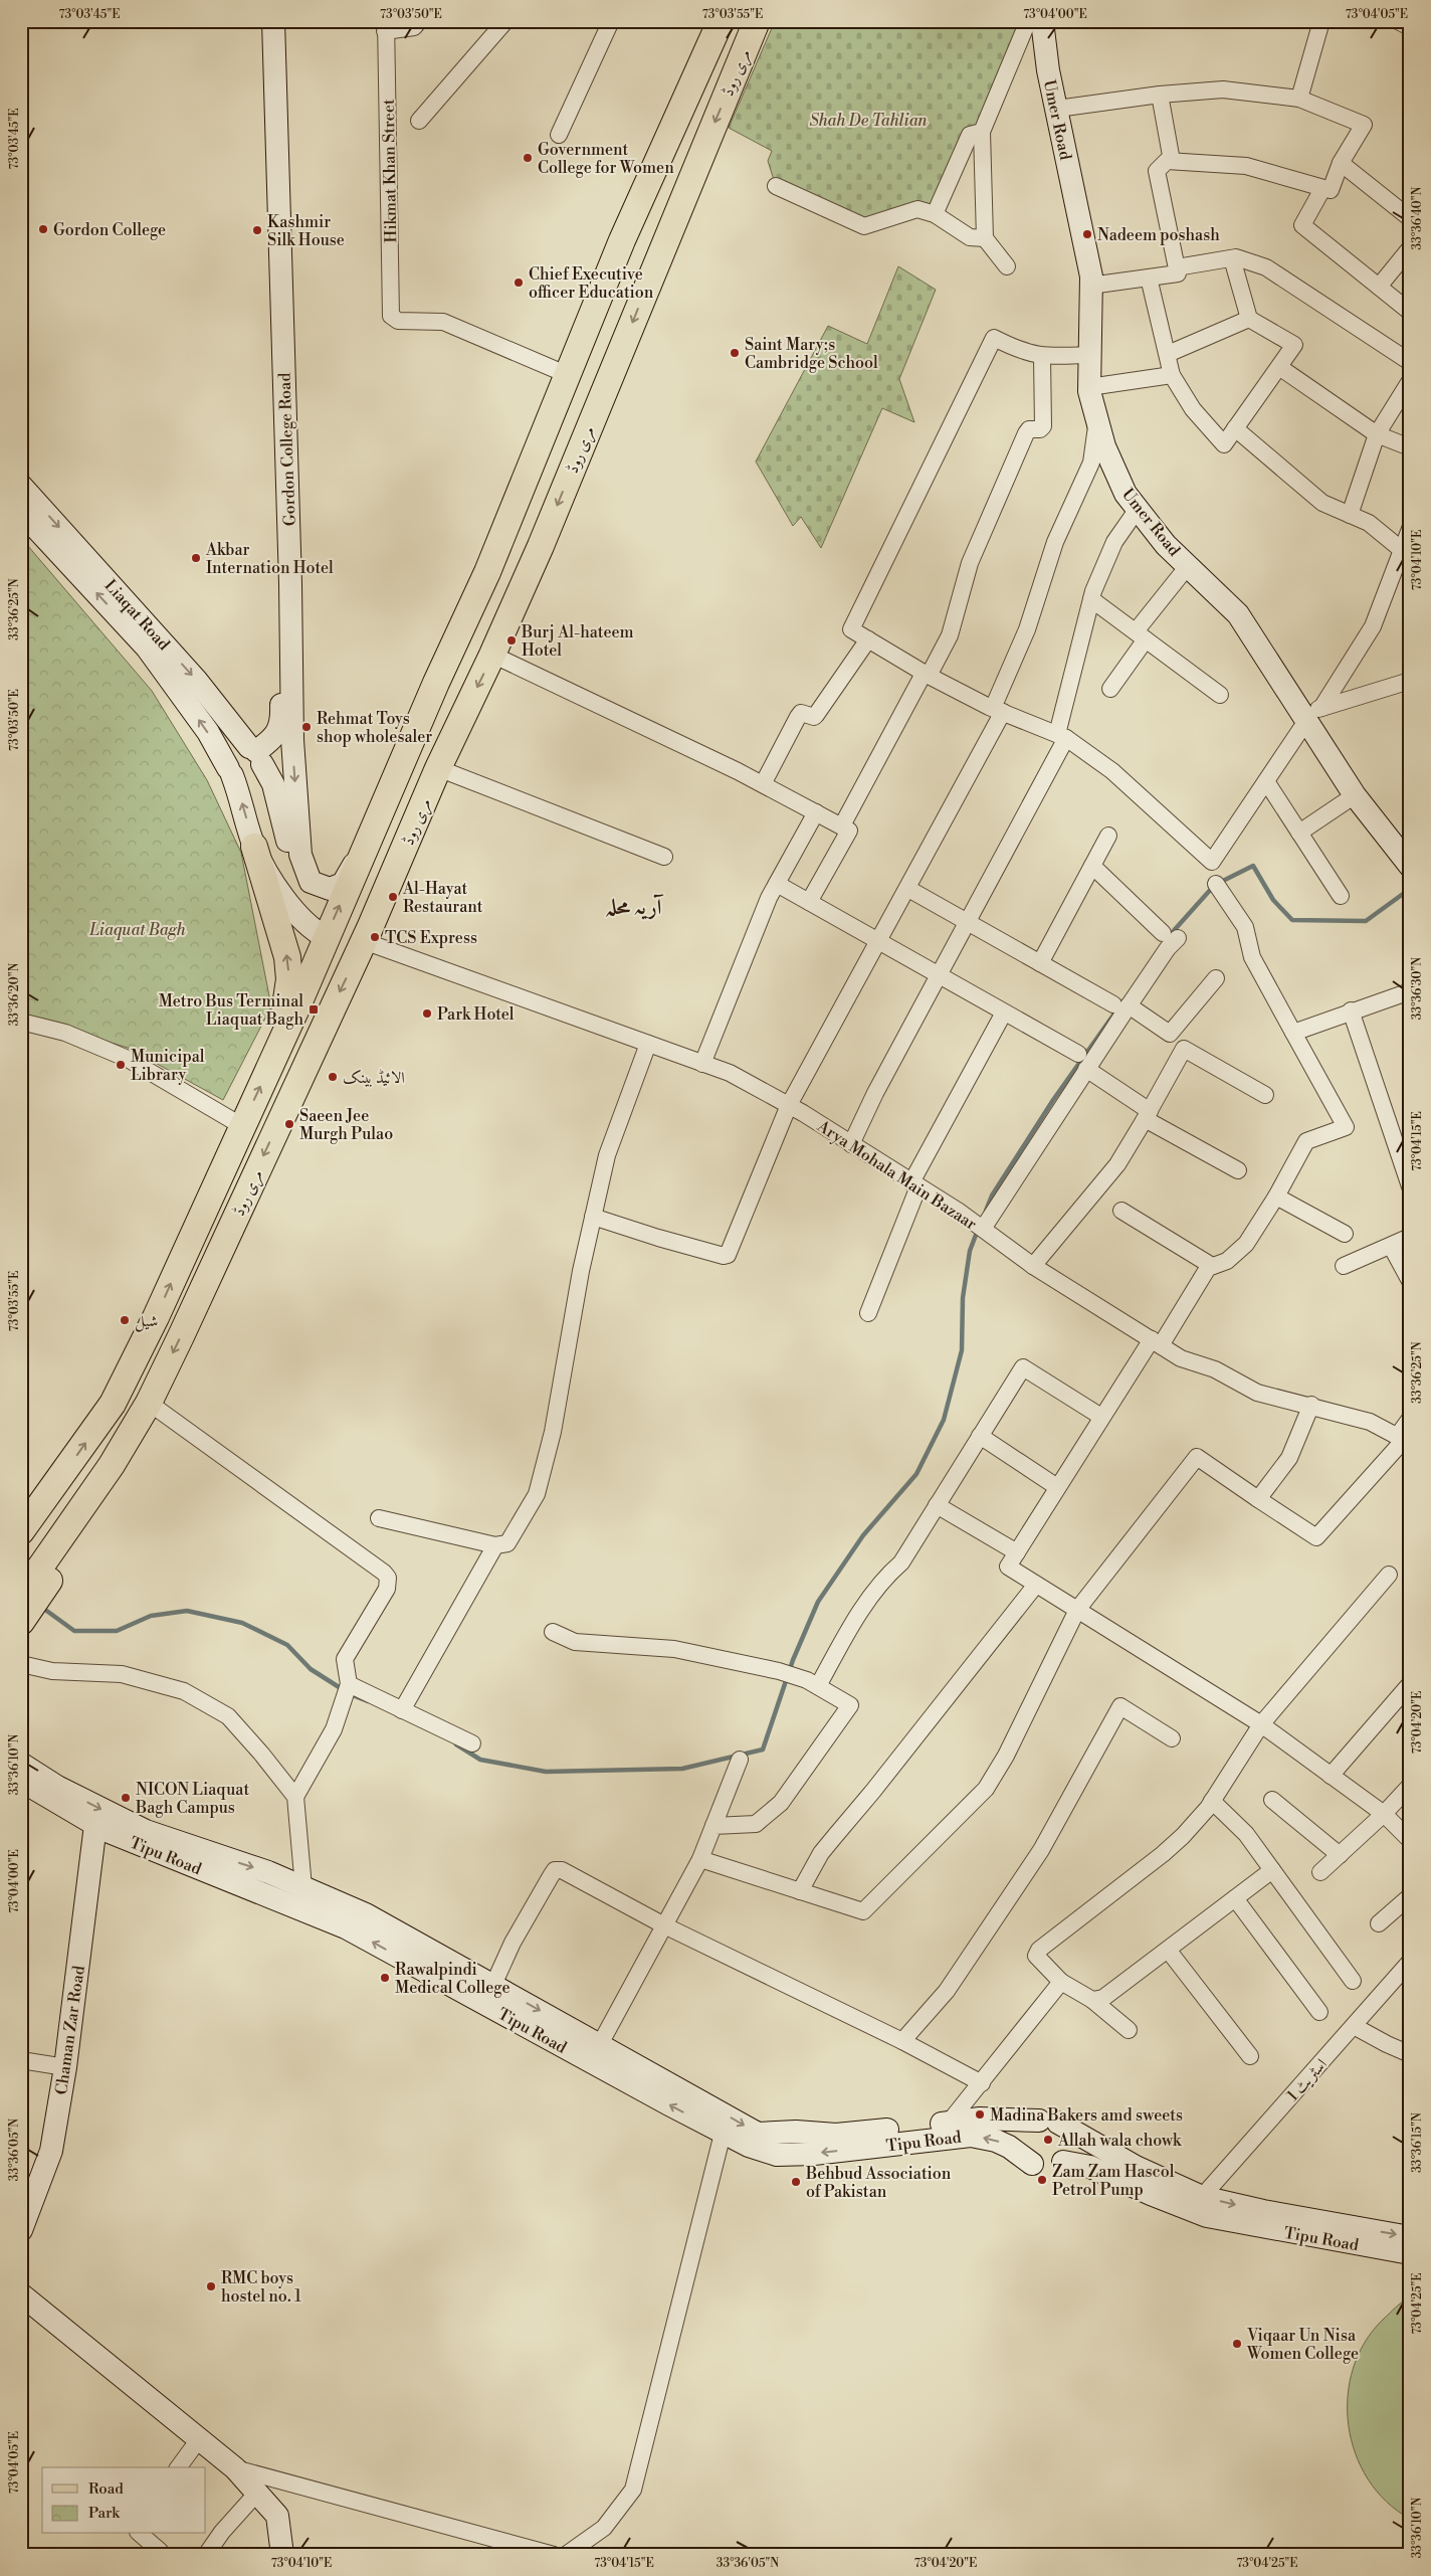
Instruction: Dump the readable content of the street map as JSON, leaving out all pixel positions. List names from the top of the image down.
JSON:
{
  "streets": {
    "main road": [
      "مری روڈ",
      "Umer Road",
      "Gordon College Road",
      "Liaqat Road",
      "Tipu Road",
      "Chaman Zar Road"
    ],
    "street": ["Hikmat Khan Street", "Arya Mohala Main Bazaar", "اسٹریٹ 1"]
  },
  "crossings": [
    ["مری روڈ", "Hikmat Khan Street"],
    ["مری روڈ", "Liaqat Road"],
    ["مری روڈ", "Arya Mohala Main Bazaar"],
    ["Gordon College Road", "Liaqat Road"],
    ["Tipu Road", "Chaman Zar Road"]
  ],
  "districts": ["آریہ محلہ"],
  "parks": ["Shah De Tahlian", "Liaquat Bagh"],
  "places": {
    "other": [
      "Government College for Women",
      "Gordon College",
      "Kashmir Silk House",
      "Nadeem poshash",
      "Chief Executive officer Education",
      "Saint Mary;s Cambridge School",
      "Akbar Internation Hotel",
      "Burj Al-hateem Hotel",
      "Rehmat Toys shop wholesaler",
      "Al-Hayat Restaurant",
      "TCS Express",
      "Park Hotel",
      "Municipal Library",
      "الائیڈ بینک",
      "Saeen Jee Murgh Pulao",
      "شیل",
      "NICON Liaquat Bagh Campus",
      "Rawalpindi Medical College",
      "Madina Bakers amd sweets",
      "Allah wala chowk",
      "Zam Zam Hascol Petrol Pump",
      "Behbud Association of Pakistan",
      "RMC boys hostel no. 1",
      "Viqaar Un Nisa Women College"
    ],
    "transit": ["Metro Bus Terminal Liaquat Bagh"]
  },
  "legend": ["Road", "Park"],
  "coordinates": [
    "73°03'45\"E",
    "73°03'50\"E",
    "73°03'55\"E",
    "73°04'00\"E",
    "73°04'05\"E",
    "33°36'40\"N",
    "73°04'10\"E",
    "33°36'25\"N",
    "33°36'30\"N",
    "33°36'20\"N",
    "73°04'15\"E",
    "73°04'20\"E",
    "33°36'10\"N",
    "33°36'15\"N",
    "33°36'05\"N",
    "73°04'25\"E"
  ]
}
